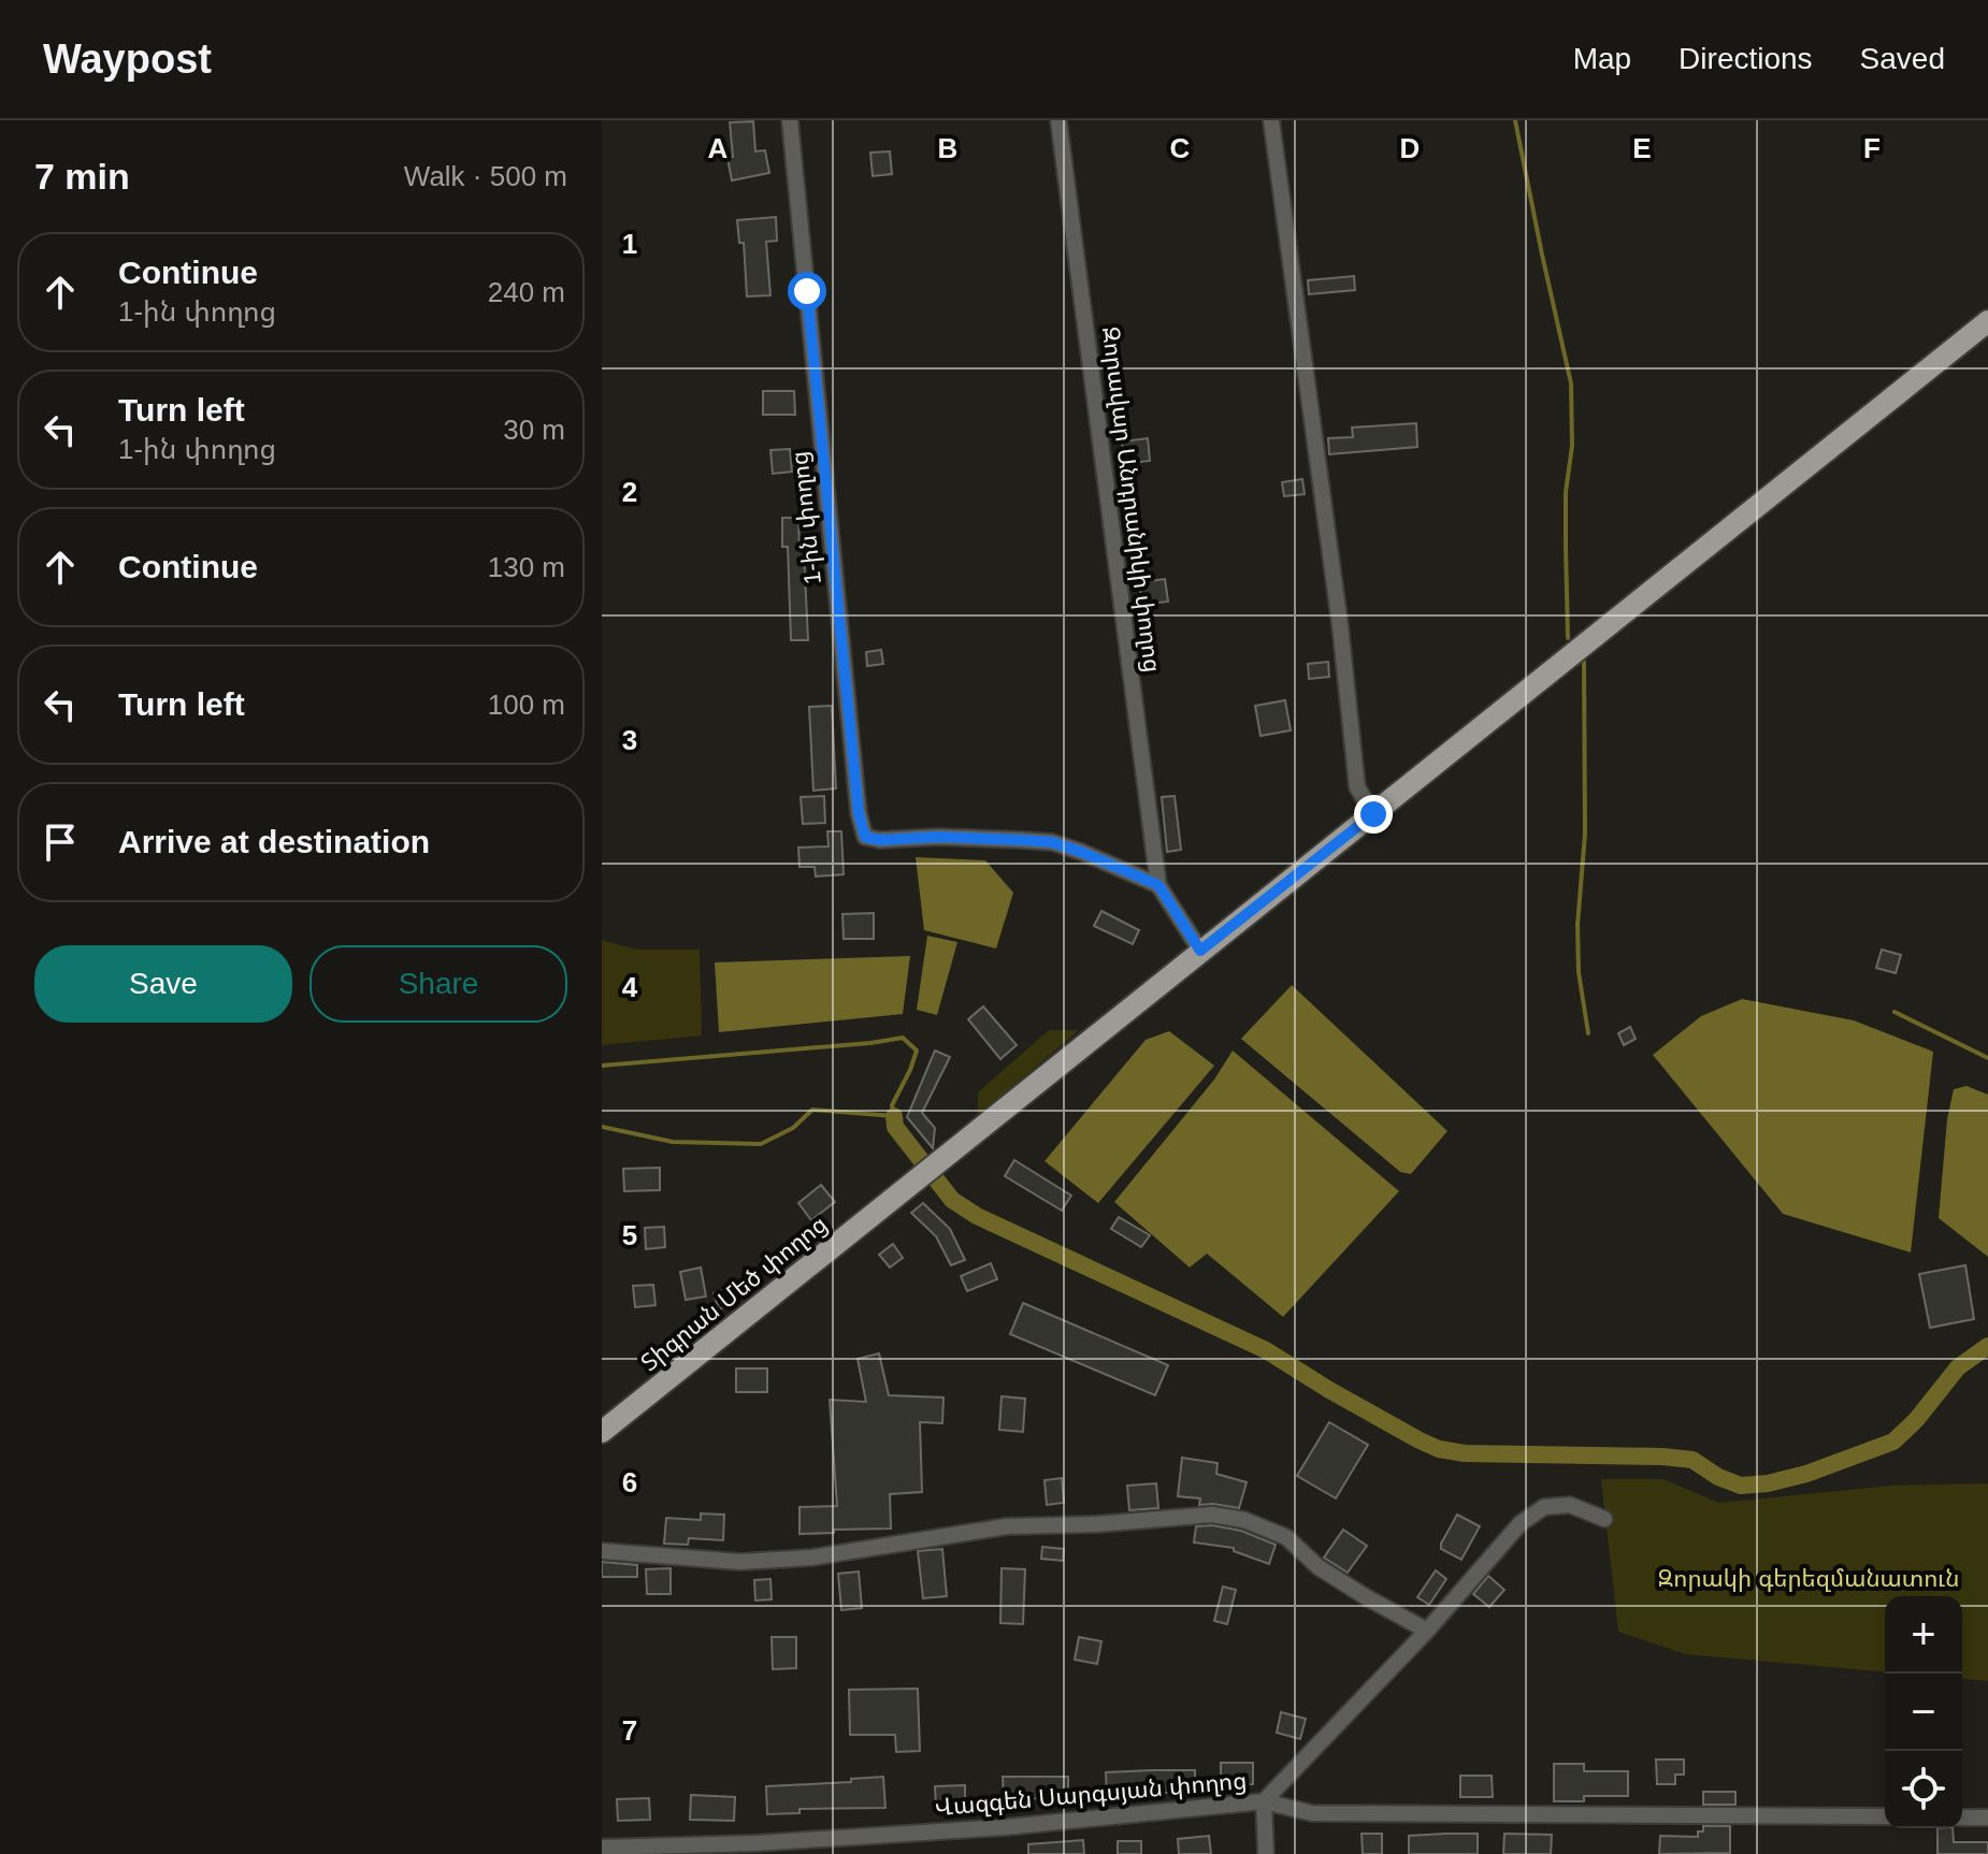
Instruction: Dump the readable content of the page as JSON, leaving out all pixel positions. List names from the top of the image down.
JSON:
{
  "streets": {
    "main road": ["Տիգրան Մեծ փողոց"],
    "street": ["Զորավար Անդրանիկի փողոց", "1-ին փողոց", "Վազգեն Սարգսյան փողոց"]
  },
  "crossings": [
    ["Զորավար Անդրանիկի փողոց", "1-ին փողոց"]
  ],
  "parks": ["Զորակի գերեզմանատուն"],
  "page": {
    "header": "Waypost",
    "nav": ["Map", "Directions", "Saved"],
    "heading": ["7 min", "Walk · 500 m"],
    "list": [
      ["Continue", "1-ին փողոց", "240 m"],
      ["Turn left", "1-ին փողոց", "30 m"],
      ["Continue", "130 m"],
      ["Turn left", "100 m"],
      "Arrive at destination"
    ],
    "buttons": ["Save", "Share"],
    "map_buttons": ["+", "−"]
  },
  "grid": {
    "columns": [
      "A",
      "B",
      "C",
      "D",
      "E",
      "F"
    ],
    "rows": [
      "1",
      "2",
      "3",
      "4",
      "5",
      "6",
      "7"
    ]
  }
}
